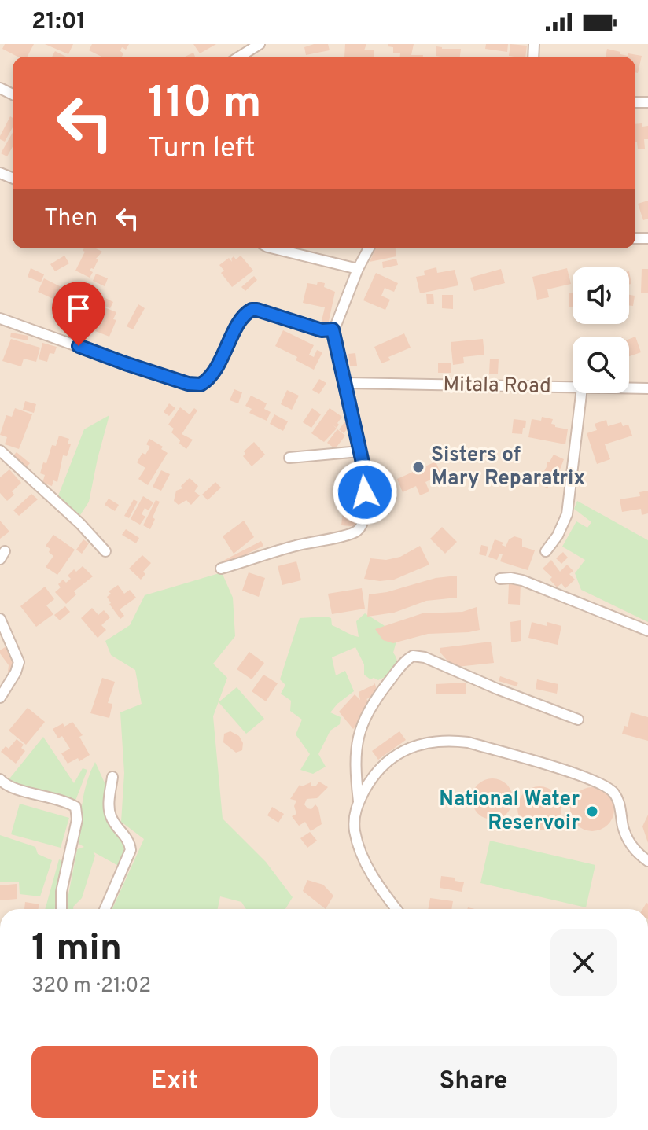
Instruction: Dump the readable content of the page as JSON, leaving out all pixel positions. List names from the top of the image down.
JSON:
{
  "streets": {
    "street": ["Mitala Road"]
  },
  "places": ["Sisters of Mary Reparatrix", "National Water Reservoir"],
  "page": {
    "status": "21:01",
    "turn": ["110 m", "Turn left"],
    "then": "Then",
    "heading": ["1 min", "320 m · 21:02"],
    "buttons": ["Exit", "Share"]
  }
}
